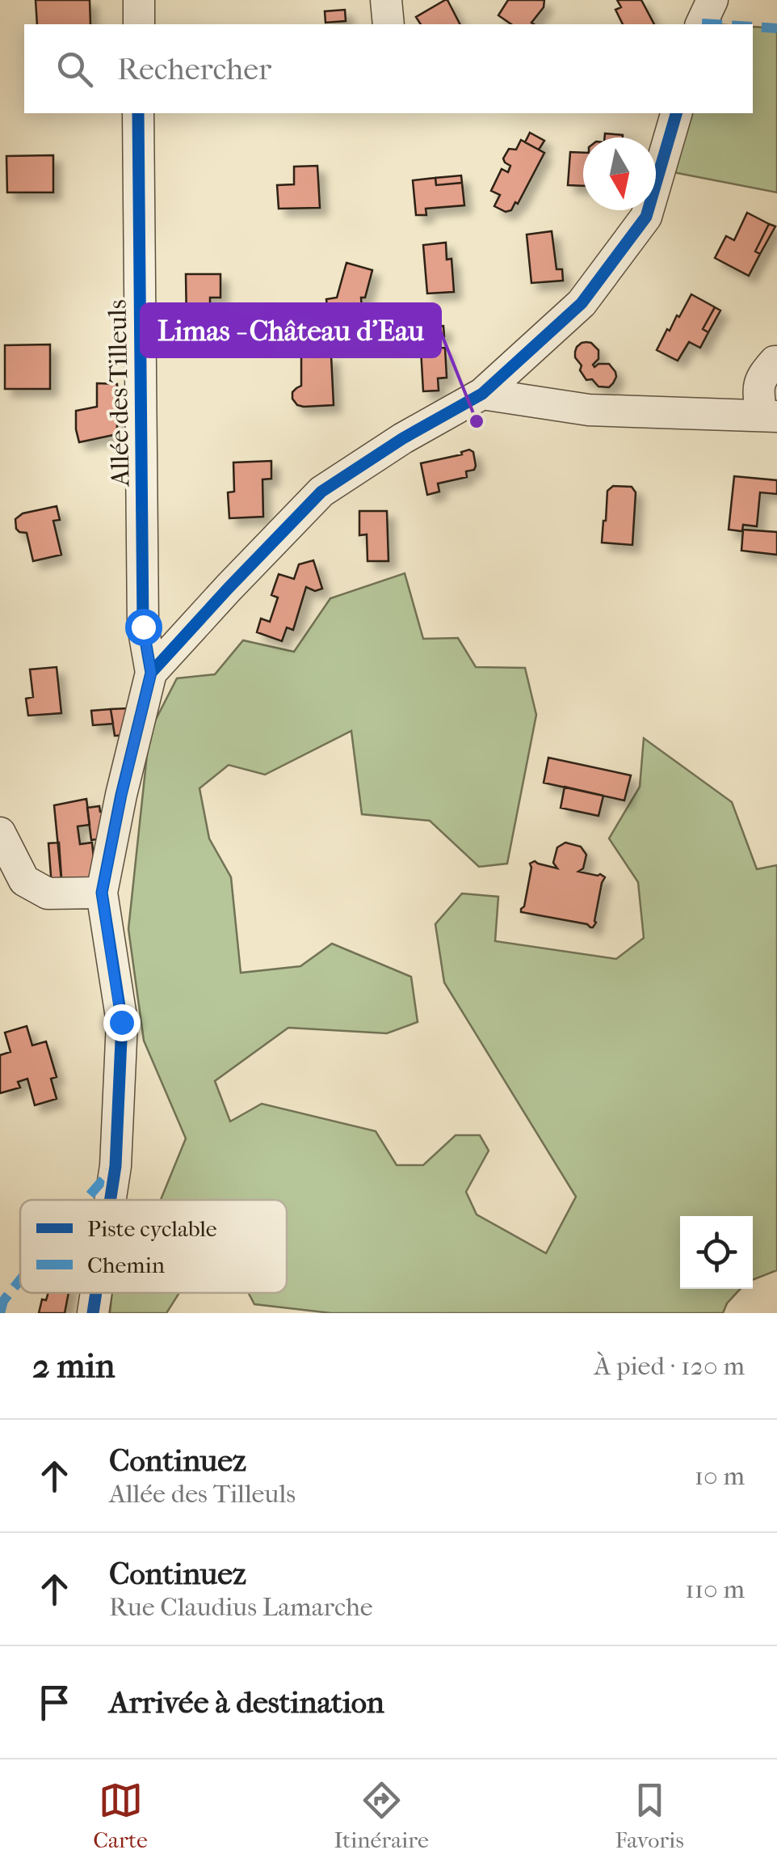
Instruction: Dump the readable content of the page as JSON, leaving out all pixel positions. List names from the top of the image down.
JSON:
{
  "streets": {
    "street": ["Allée des Tilleuls"]
  },
  "places": ["Limas - Château d'Eau"],
  "legend": ["Piste cyclable", "Chemin"],
  "north": "bottom",
  "page": {
    "search": "Rechercher",
    "heading": ["2 min", "À pied · 120 m"],
    "list": [
      ["Continuez", "Allée des Tilleuls", "10 m"],
      ["Continuez", "Rue Claudius Lamarche", "110 m"],
      "Arrivée à destination"
    ],
    "nav": ["Carte", "Itinéraire", "Favoris"]
  }
}
